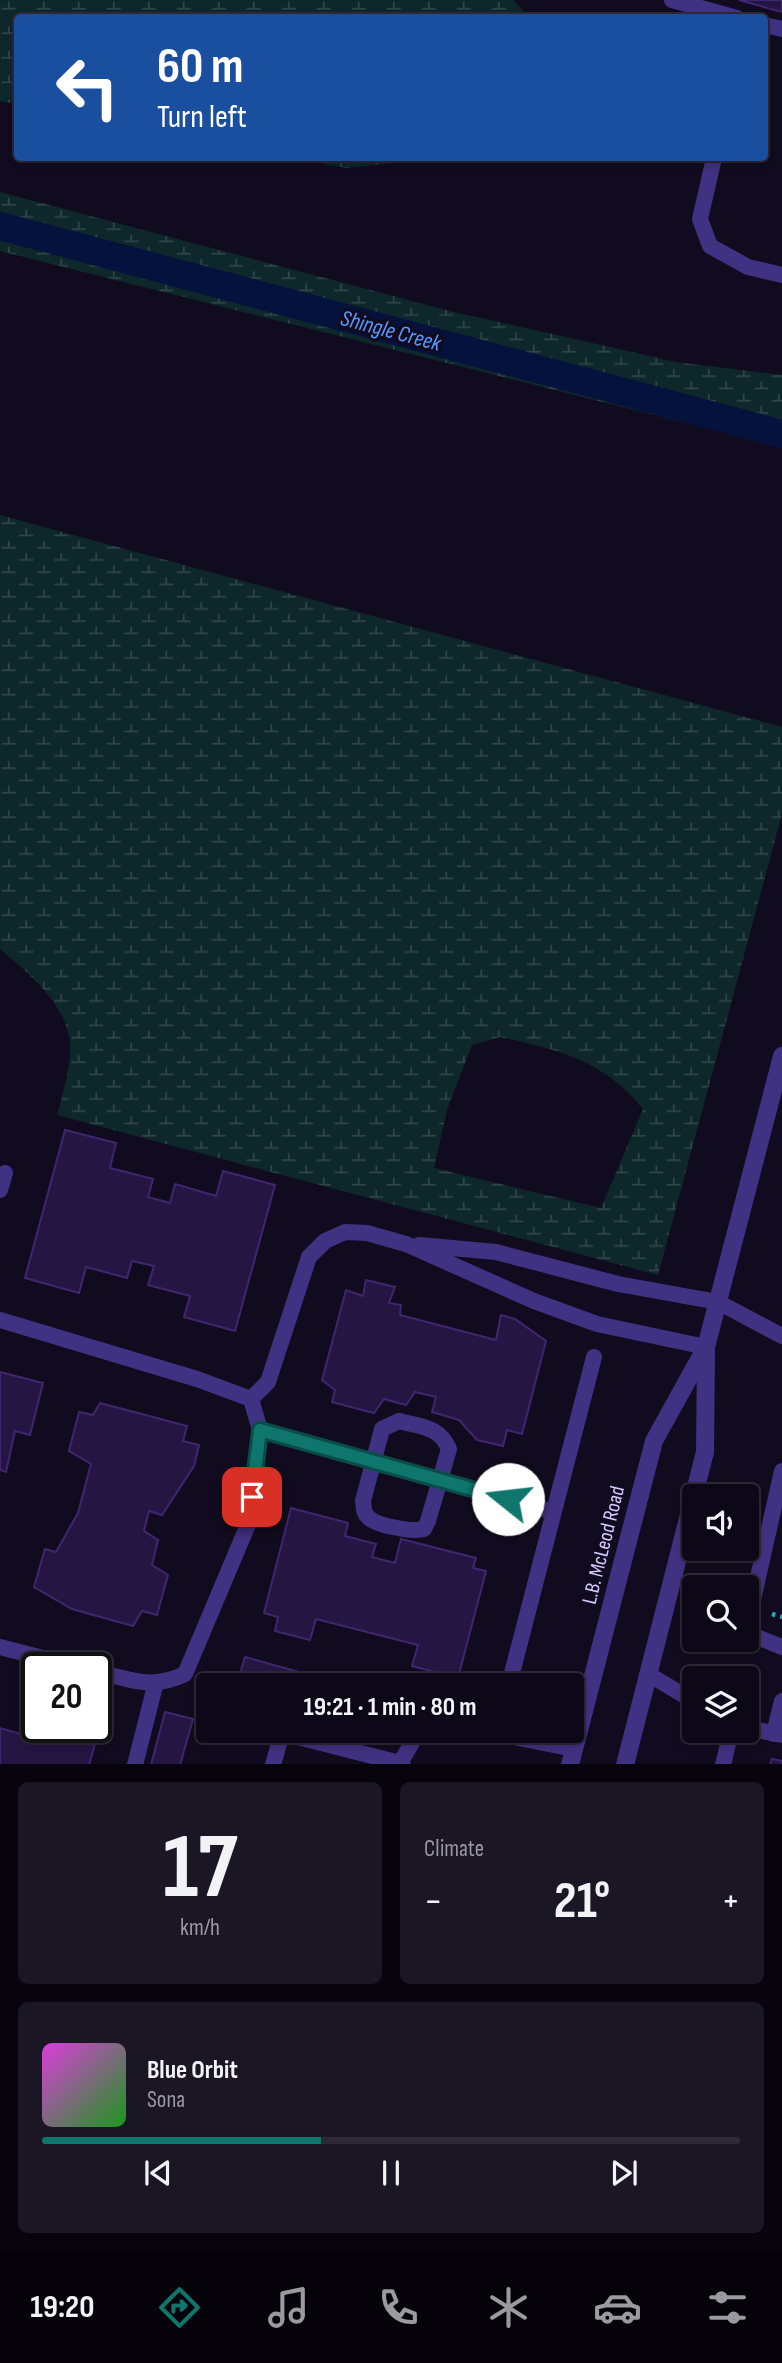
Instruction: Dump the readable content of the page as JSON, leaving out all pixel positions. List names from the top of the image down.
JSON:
{
  "streets": {
    "street": ["L.B. McLeod Road"]
  },
  "water": ["Shingle Creek"],
  "page": {
    "turn": ["60 m", "Turn left"],
    "limit": "20",
    "trip": "19:21 · 1 min · 80 m",
    "tile": [
      ["17", "km/h"],
      "Climate"
    ],
    "heat": ["−", "21°", "+"],
    "song": ["Blue Orbit", "Sona"],
    "tabs": "19:20"
  }
}
